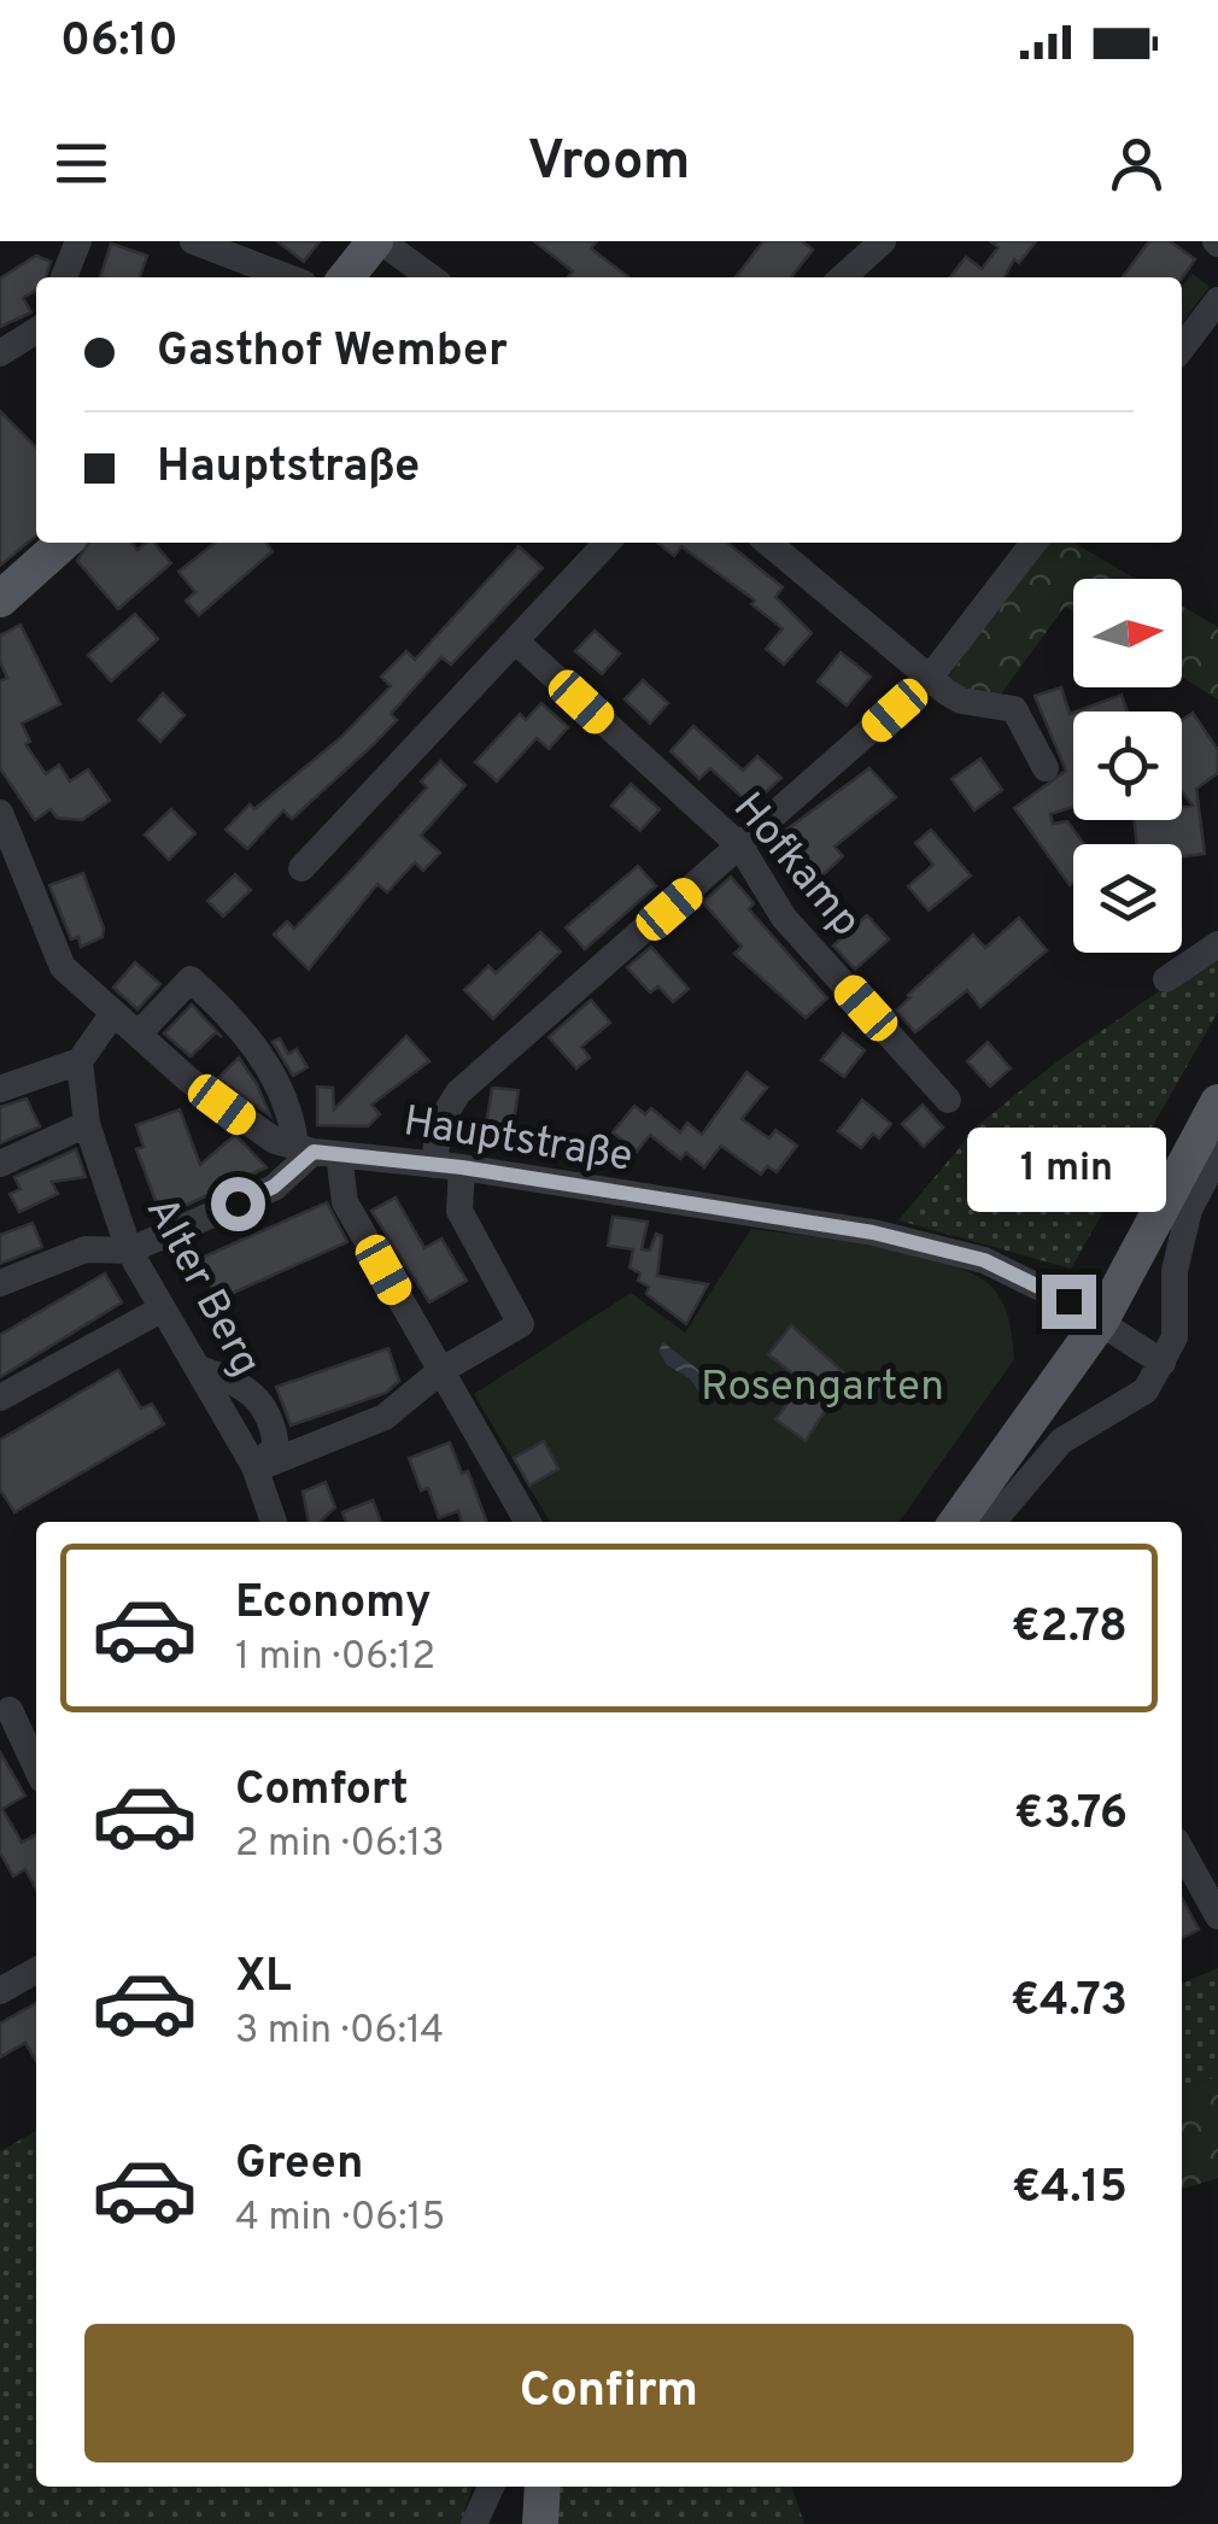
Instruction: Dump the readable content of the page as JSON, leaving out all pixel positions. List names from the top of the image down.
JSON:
{
  "streets": {
    "street": ["Hofkamp", "Hauptstraße", "Alter Berg"]
  },
  "parks": ["Rosengarten"],
  "north": "right",
  "page": {
    "status": "06:10",
    "header": "Vroom",
    "banner": ["Gasthof Wember", "Hauptstraße"],
    "bubble": "1 min",
    "list": [
      {
        "name": "Economy",
        "note": "1 min · 06:12",
        "value": "€2.78"
      },
      {
        "name": "Comfort",
        "note": "2 min · 06:13",
        "value": "€3.76"
      },
      {
        "name": "XL",
        "note": "3 min · 06:14",
        "value": "€4.73"
      },
      {
        "name": "Green",
        "note": "4 min · 06:15",
        "value": "€4.15"
      }
    ],
    "buttons": "Confirm"
  }
}
